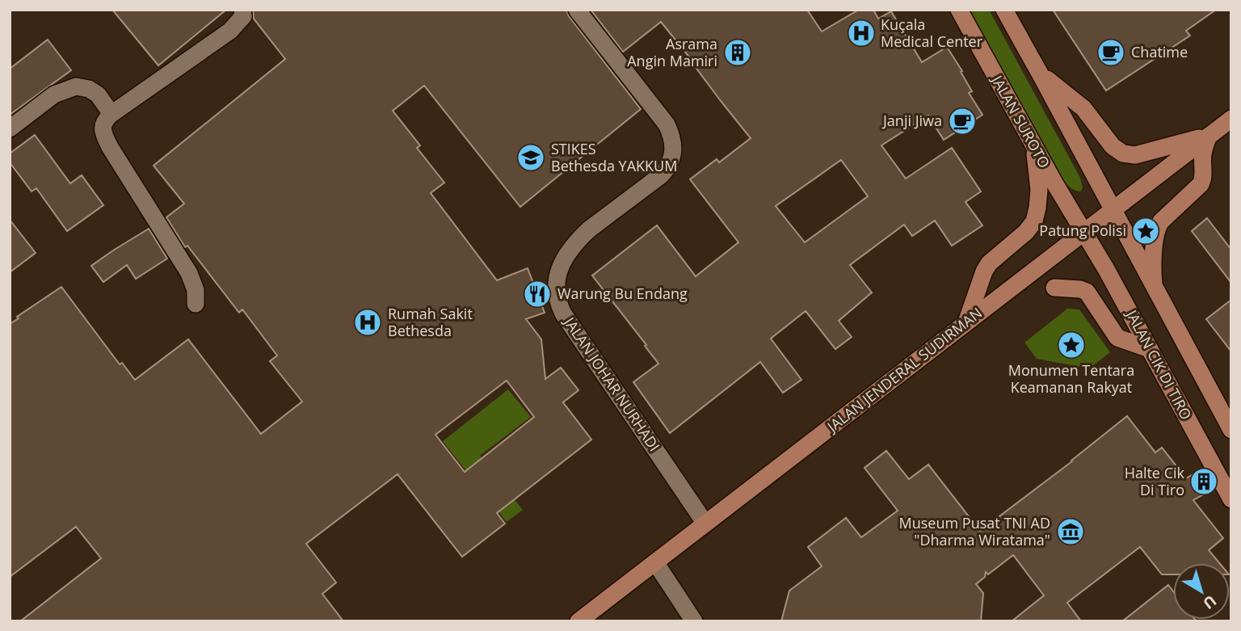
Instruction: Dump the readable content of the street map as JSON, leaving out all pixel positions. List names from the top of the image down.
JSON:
{
  "streets": {
    "main road": ["JALAN SUROTO", "JALAN CIK DI TIRO", "JALAN JENDERAL SUDIRMAN"],
    "street": ["JALAN JOHAR NURHADI"]
  },
  "crossings": [
    ["JALAN SUROTO", "JALAN CIK DI TIRO"],
    ["JALAN SUROTO", "JALAN JENDERAL SUDIRMAN"],
    ["JALAN CIK DI TIRO", "JALAN JENDERAL SUDIRMAN"],
    ["JALAN JENDERAL SUDIRMAN", "JALAN JOHAR NURHADI"]
  ],
  "places": {
    "hospital": ["Kuçala Medical Center", "Rumah Sakit Bethesda"],
    "building": ["Asrama Angin Mamiri", "Halte Cik Di Tiro"],
    "cafe": ["Chatime", "Janji Jiwa"],
    "school or university": ["STIKES Bethesda YAKKUM"],
    "place": ["Patung Polisi", "Monumen Tentara Keamanan Rakyat"],
    "restaurant": ["Warung Bu Endang"],
    "museum": ["Museum Pusat TNI AD \"Dharma Wiratama\""]
  },
  "north": "bottom right"
}
